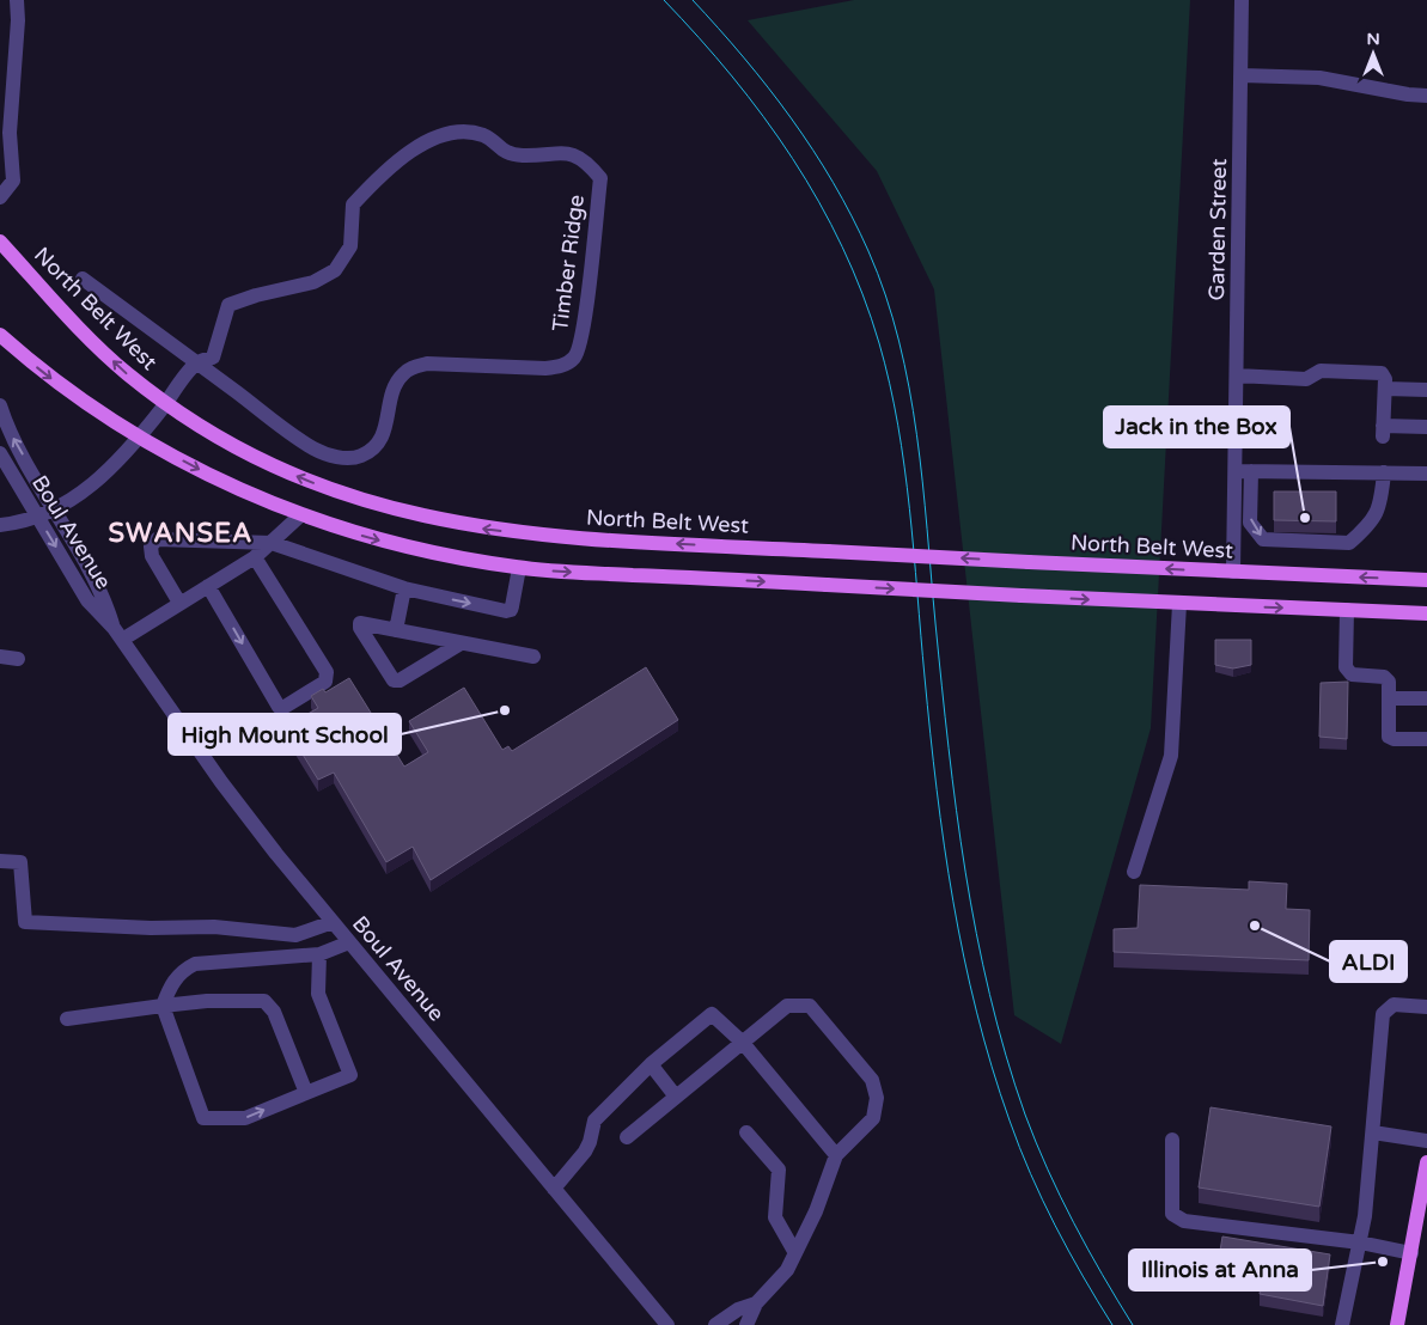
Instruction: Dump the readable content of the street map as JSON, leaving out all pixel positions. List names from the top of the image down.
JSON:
{
  "streets": {
    "main road": ["North Belt West"],
    "street": ["Garden Street", "Timber Ridge", "Boul Avenue"]
  },
  "crossings": [
    ["Garden Street", "North Belt West"]
  ],
  "districts": ["SWANSEA"],
  "places": [
    "Jack in the Box",
    "High Mount School",
    "ALDI",
    "Illinois at Anna"
  ],
  "north": "top"
}
